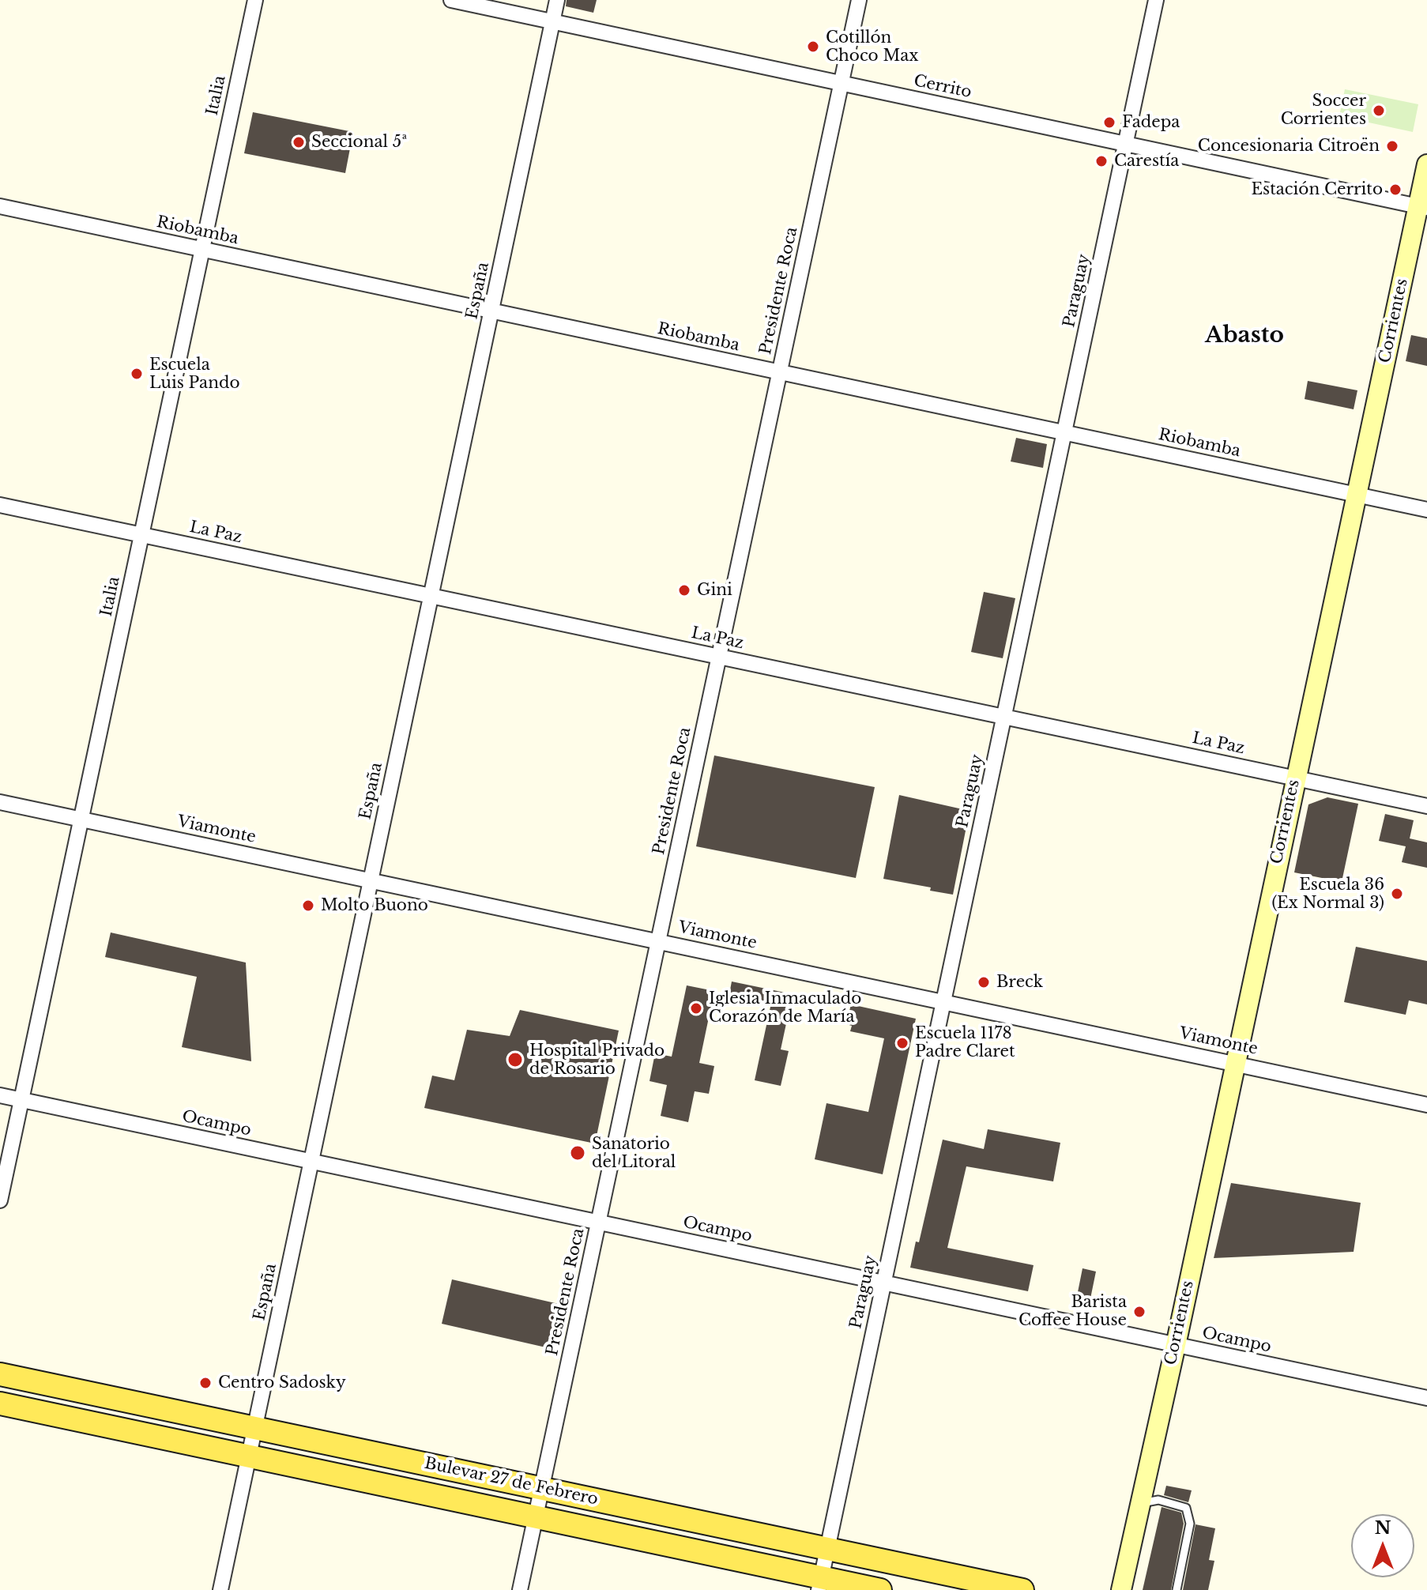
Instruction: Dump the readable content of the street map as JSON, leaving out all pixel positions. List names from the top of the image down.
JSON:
{
  "streets": {
    "main road": ["Corrientes", "Bulevar 27 de Febrero"],
    "street": [
      "Cerrito",
      "Italia",
      "Riobamba",
      "España",
      "Presidente Roca",
      "Paraguay",
      "La Paz",
      "Viamonte",
      "Ocampo"
    ]
  },
  "crossings": [
    ["Cerrito", "España"],
    ["Cerrito", "Presidente Roca"],
    ["Cerrito", "Paraguay"],
    ["Cerrito", "Corrientes"],
    ["Italia", "Riobamba"],
    ["Italia", "La Paz"],
    ["Italia", "Viamonte"],
    ["Italia", "Ocampo"],
    ["Riobamba", "España"],
    ["Riobamba", "Presidente Roca"],
    ["Riobamba", "Paraguay"],
    ["Riobamba", "Corrientes"],
    ["España", "La Paz"],
    ["España", "Viamonte"],
    ["España", "Ocampo"],
    ["España", "Bulevar 27 de Febrero"],
    ["Presidente Roca", "La Paz"],
    ["Presidente Roca", "Viamonte"],
    ["Presidente Roca", "Ocampo"],
    ["Presidente Roca", "Bulevar 27 de Febrero"],
    ["Paraguay", "La Paz"],
    ["Paraguay", "Viamonte"],
    ["Paraguay", "Ocampo"],
    ["Paraguay", "Bulevar 27 de Febrero"],
    ["Corrientes", "La Paz"],
    ["Corrientes", "Viamonte"],
    ["Corrientes", "Ocampo"]
  ],
  "districts": ["Abasto"],
  "places": [
    "Cotillón Choco Max",
    "Soccer Corrientes",
    "Fadepa",
    "Seccional 5ª",
    "Concesionaria Citroën",
    "Carestía",
    "Estación Cerrito",
    "Escuela Luis Pando",
    "Gini",
    "Escuela 36 (Ex Normal 3)",
    "Molto Buono",
    "Breck",
    "Iglesia Inmaculado Corazón de María",
    "Escuela 1178 Padre Claret",
    "Hospital Privado de Rosario",
    "Sanatorio del Litoral",
    "Barista Coffee House",
    "Centro Sadosky"
  ],
  "north": "top"
}
